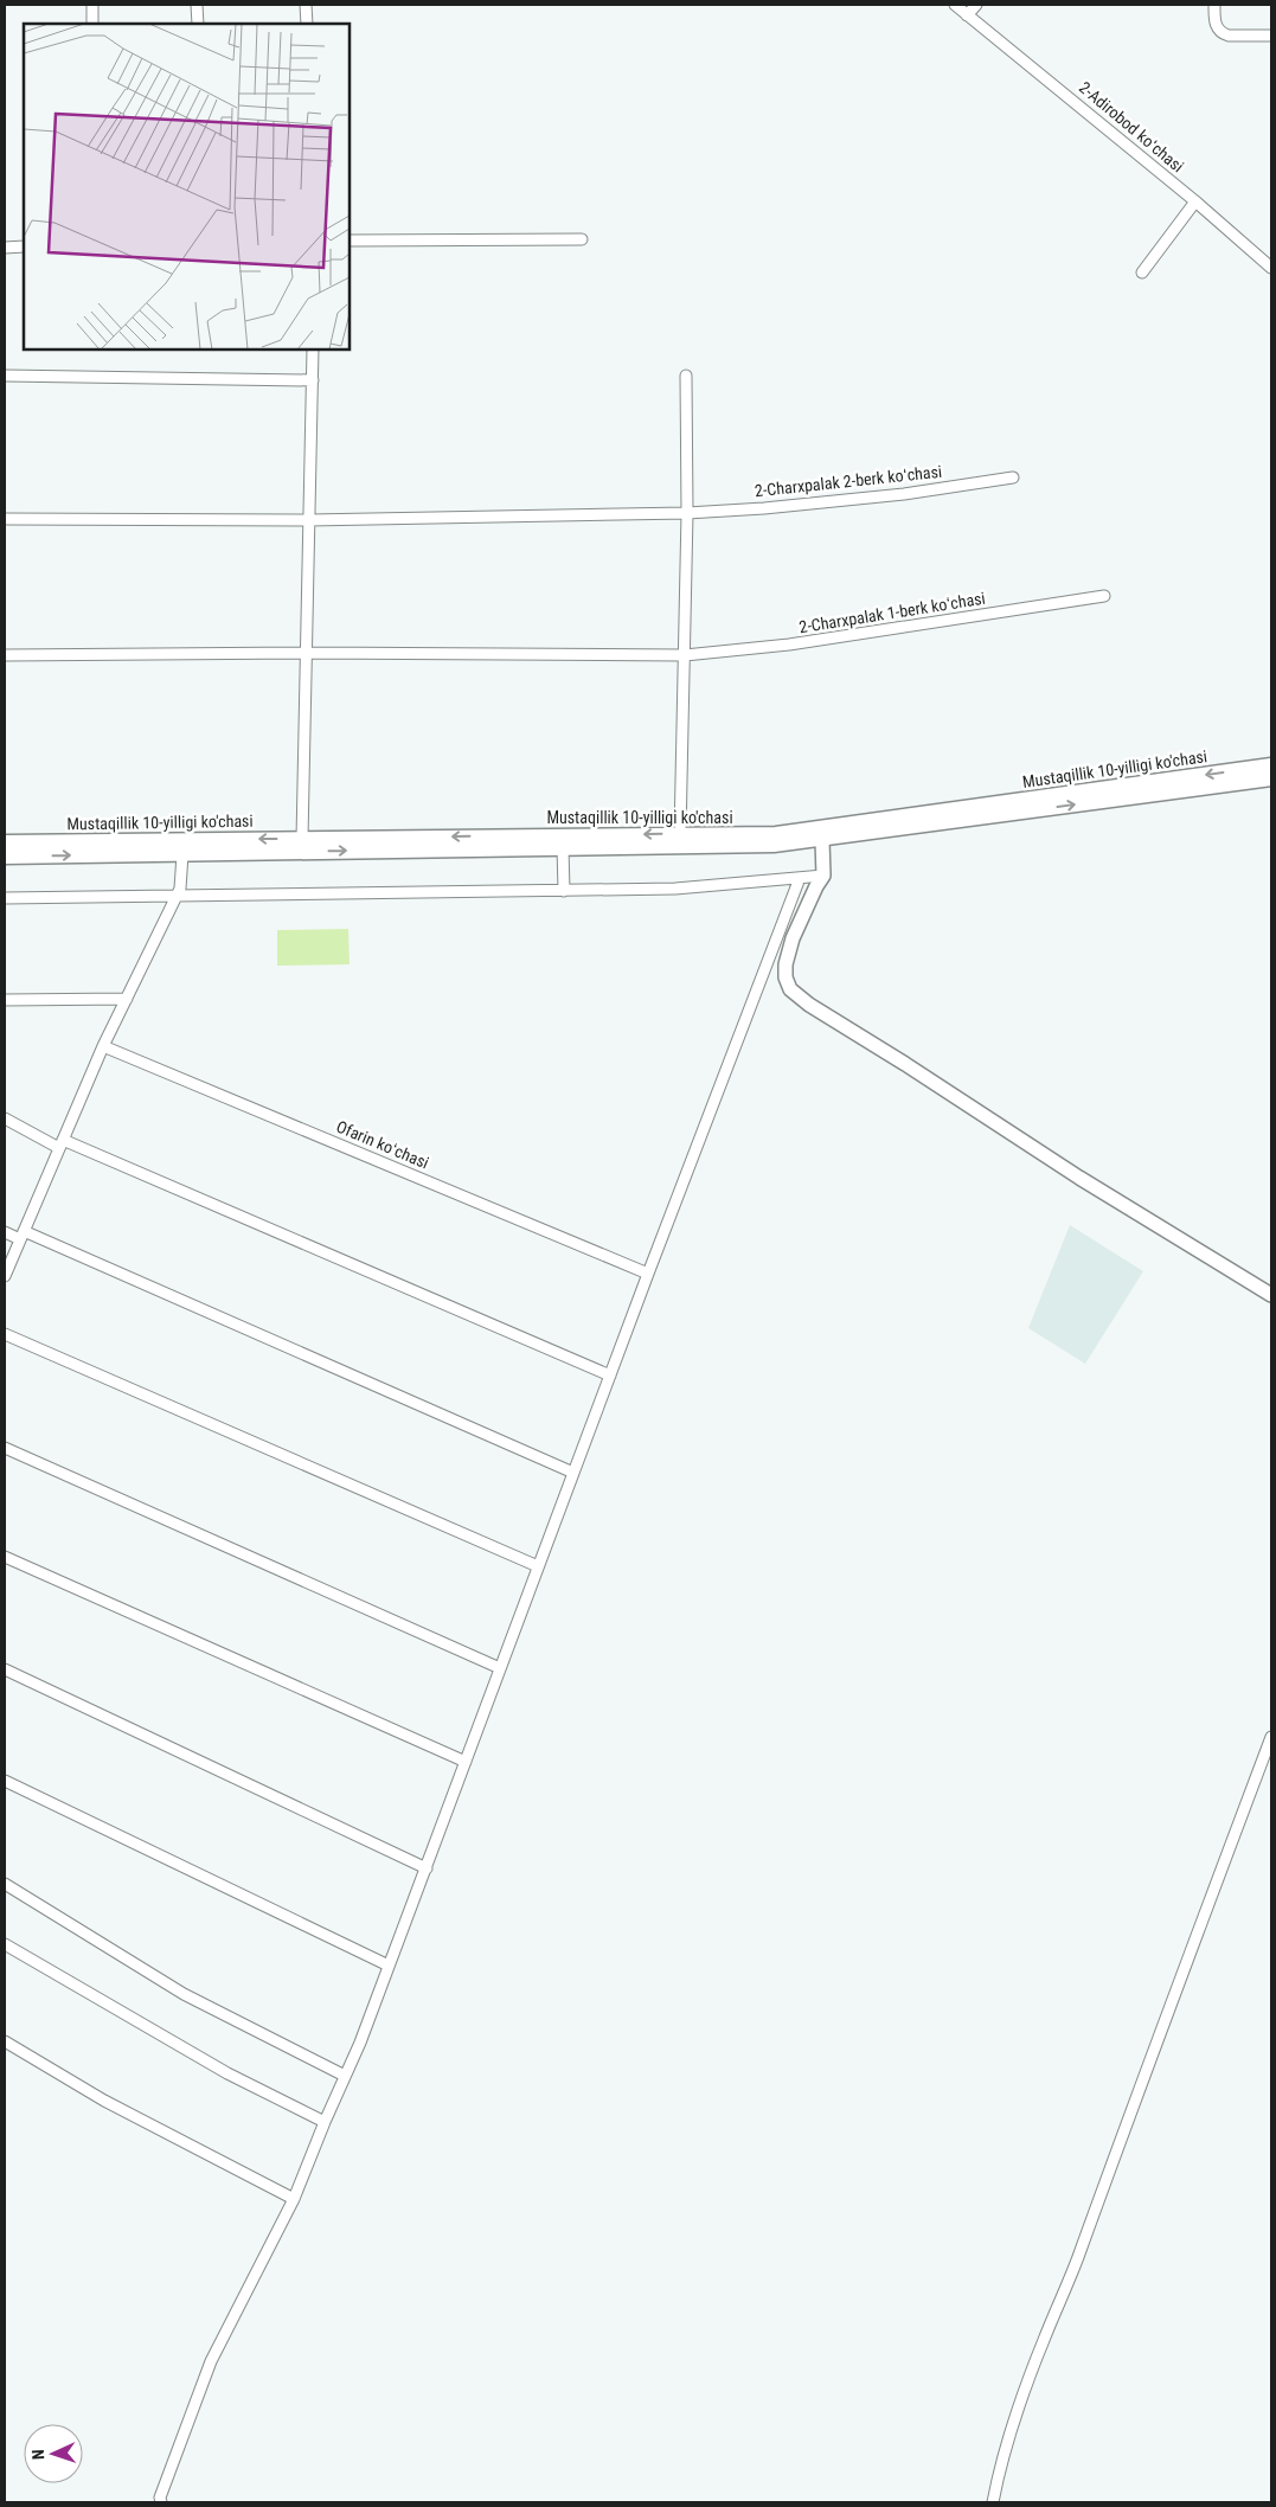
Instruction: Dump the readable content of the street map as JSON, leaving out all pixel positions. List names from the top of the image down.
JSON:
{
  "streets": {
    "main road": ["Mustaqillik 10-yilligi ko'chasi"],
    "street": [
      "2-Adirobod koʻchasi",
      "2-Charxpalak 2-berk koʻchasi",
      "2-Charxpalak 1-berk koʻchasi",
      "Ofarin koʻchasi"
    ]
  },
  "north": "left"
}
